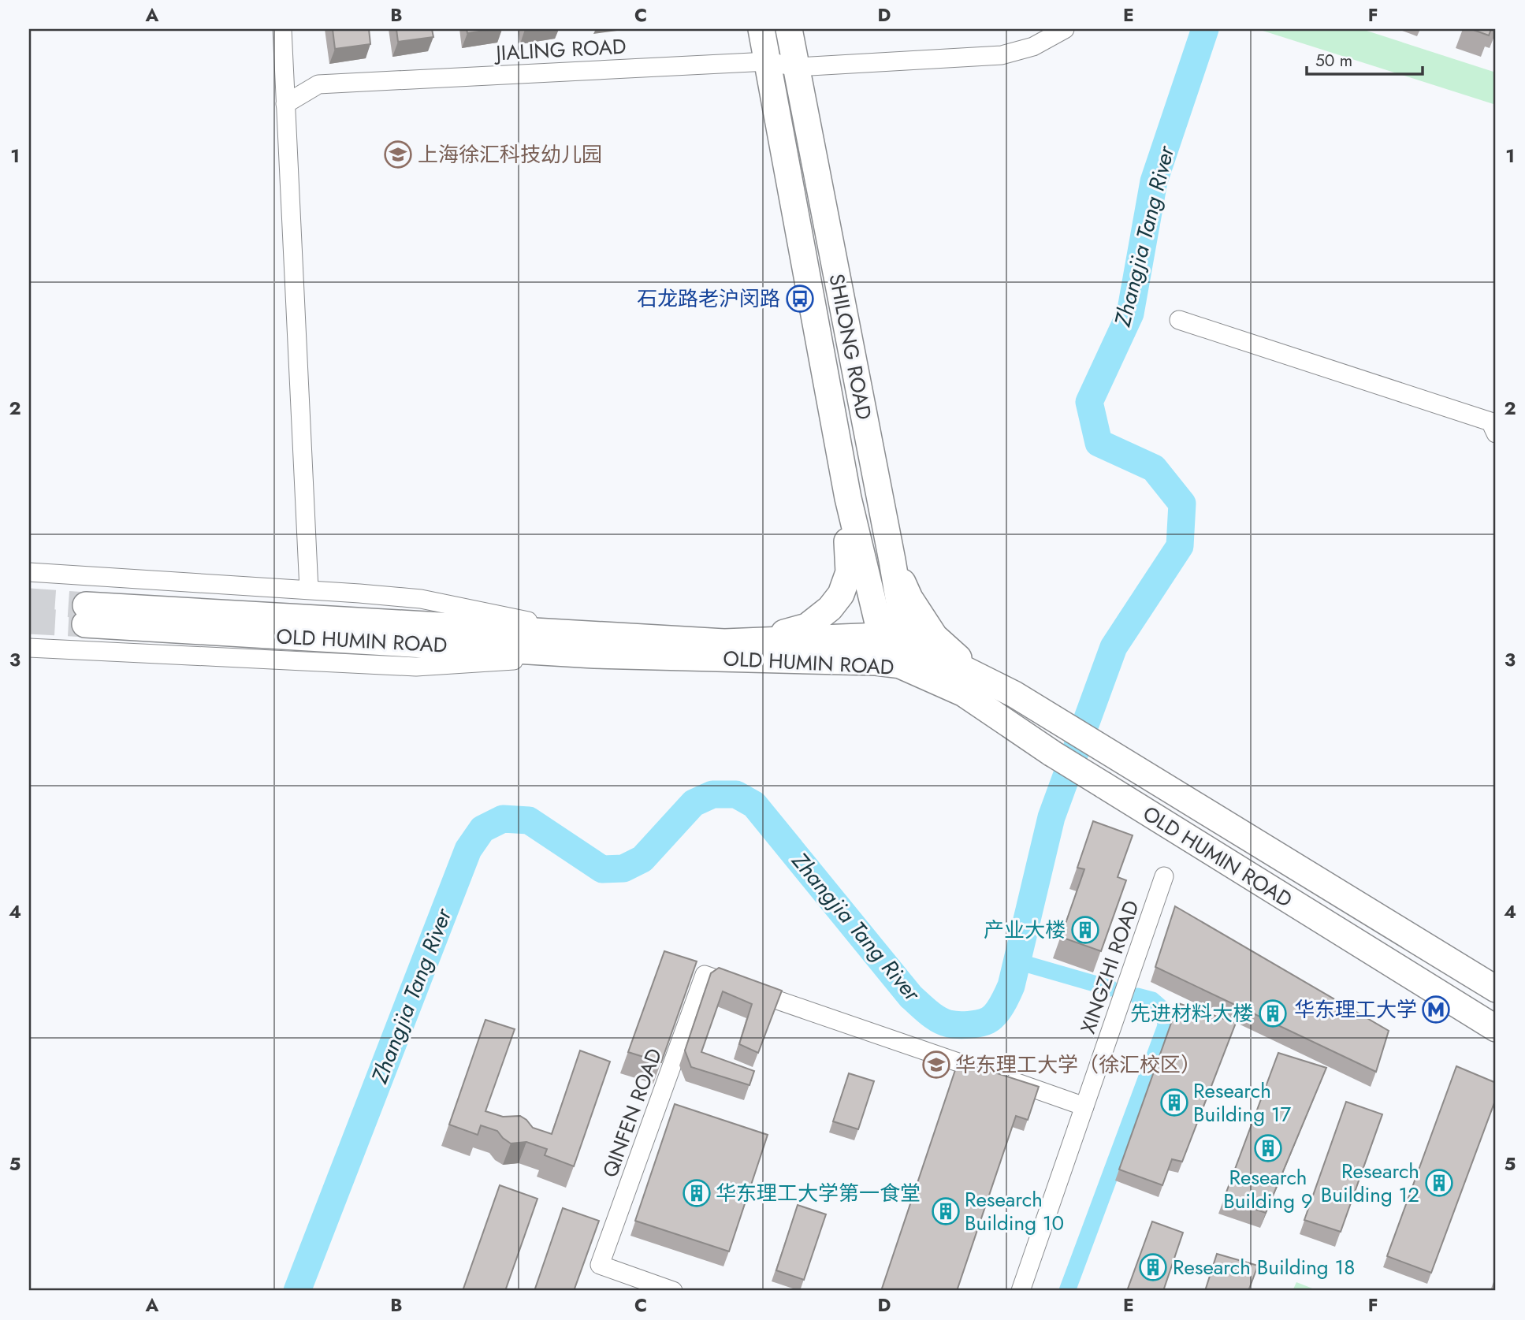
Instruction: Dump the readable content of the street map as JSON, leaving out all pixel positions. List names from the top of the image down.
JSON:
{
  "streets": {
    "main road": ["SHILONG ROAD", "OLD HUMIN ROAD"],
    "street": ["JIALING ROAD", "XINGZHI ROAD", "QINFEN ROAD"]
  },
  "crossings": [
    ["JIALING ROAD", "SHILONG ROAD"],
    ["SHILONG ROAD", "OLD HUMIN ROAD"],
    ["XINGZHI ROAD", "QINFEN ROAD"]
  ],
  "water": ["Zhangjia Tang River"],
  "places": {
    "school or university": ["上海徐汇科技幼儿园", "华东理工大学（徐汇校区）"],
    "bus stop": ["石龙路老沪闵路"],
    "building": [
      "产业大楼",
      "先进材料大楼",
      "Research Building 17",
      "Research Building 9",
      "Research Building 12",
      "华东理工大学第一食堂",
      "Research Building 10",
      "Research Building 18"
    ],
    "metro station": ["华东理工大学"]
  },
  "scale_bar": "50 m",
  "grid": {
    "columns": [
      "A",
      "B",
      "C",
      "D",
      "E",
      "F"
    ],
    "rows": [
      "1",
      "2",
      "3",
      "4",
      "5"
    ]
  }
}
